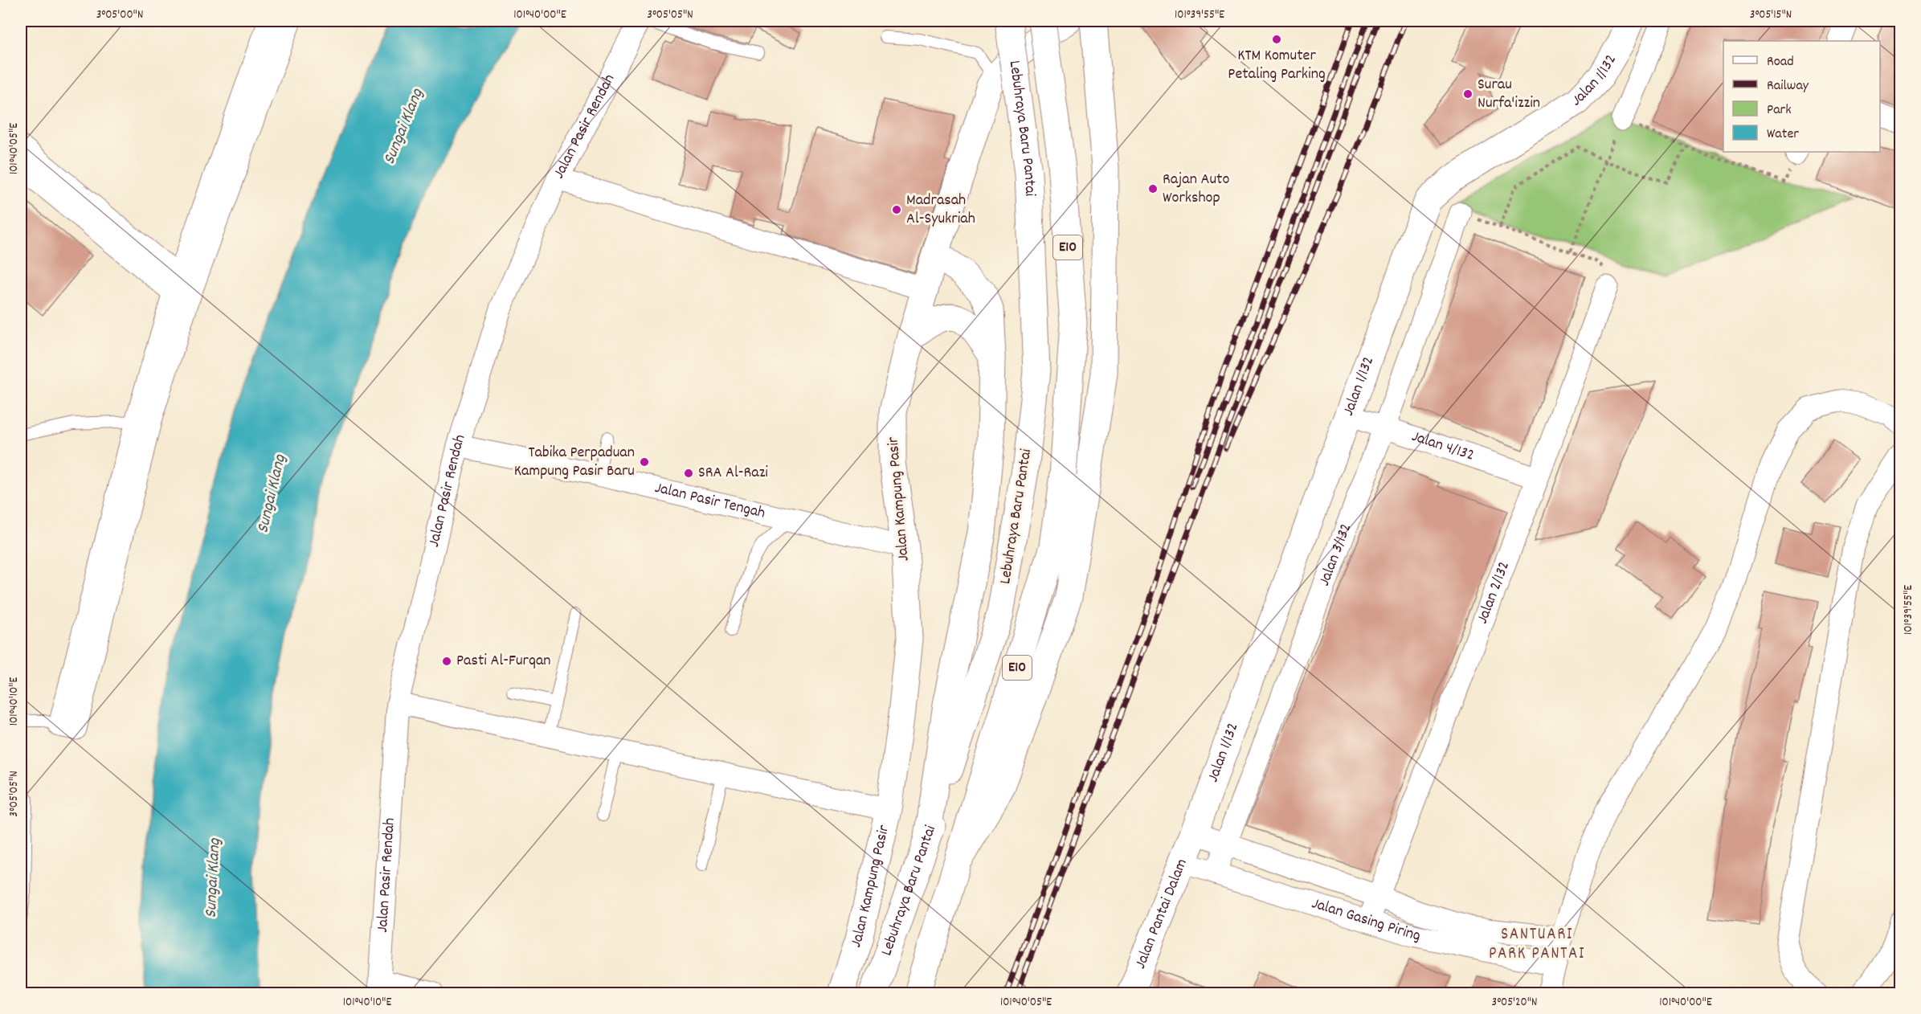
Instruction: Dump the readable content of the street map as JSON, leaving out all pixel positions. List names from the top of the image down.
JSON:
{
  "streets": {
    "main road": [
      "Jalan 1/132",
      "Lebuhraya Baru Pantai",
      "E10",
      "Jalan Kampung Pasir",
      "Jalan Pantai Dalam"
    ],
    "street": [
      "Jalan Pasir Rendah",
      "Jalan 4/132",
      "Jalan Pasir Tengah",
      "Jalan 3/132",
      "Jalan 2/132",
      "Jalan Gasing Piring"
    ]
  },
  "crossings": [
    ["Jalan 1/132", "Jalan 4/132"],
    ["Jalan 1/132", "Jalan Pantai Dalam"],
    ["Jalan Pasir Rendah", "Jalan Pasir Tengah"],
    ["Jalan 4/132", "Jalan 3/132"],
    ["Jalan 4/132", "Jalan 2/132"],
    ["Jalan Kampung Pasir", "Jalan Pasir Tengah"],
    ["Jalan 3/132", "Jalan Gasing Piring"],
    ["Jalan 2/132", "Jalan Gasing Piring"],
    ["Jalan Pantai Dalam", "Jalan Gasing Piring"]
  ],
  "districts": ["SANTUARI PARK PANTAI"],
  "water": ["Sungai Klang"],
  "places": [
    "KTM Komuter Petaling Parking",
    "Surau Nurfa'izzin",
    "Rajan Auto Workshop",
    "Madrasah Al-Syukriah",
    "Tabika Perpaduan Kampung Pasir Baru",
    "SRA Al-Razi",
    "Pasti Al-Furqan"
  ],
  "legend": [
    "Road",
    "Railway",
    "Park",
    "Water"
  ],
  "coordinates": [
    "3°05'00\"N",
    "101°40'00\"E",
    "3°05'05\"N",
    "101°39'55\"E",
    "3°05'15\"N",
    "101°40'05\"E",
    "101°40'10\"E",
    "3°05'20\"N"
  ]
}
